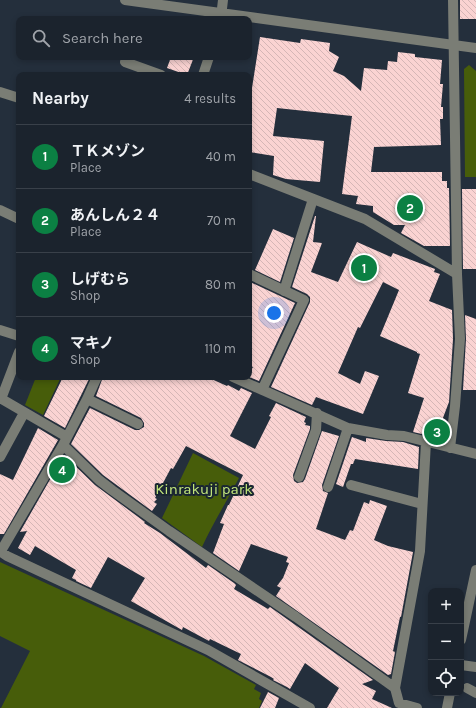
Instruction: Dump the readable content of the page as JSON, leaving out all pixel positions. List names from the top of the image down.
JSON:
{
  "parks": ["Kinrakuji park"],
  "page": {
    "search": "Search here",
    "heading": ["Nearby", "4 results"],
    "list": [
      {
        "mark": "1",
        "name": "ＴＫメゾン",
        "note": "Place",
        "value": "40 m"
      },
      {
        "mark": "2",
        "name": "あんしん２４",
        "note": "Place",
        "value": "70 m"
      },
      {
        "mark": "3",
        "name": "しげむら",
        "note": "Shop",
        "value": "80 m"
      },
      {
        "mark": "4",
        "name": "マキノ",
        "note": "Shop",
        "value": "110 m"
      }
    ],
    "pins": [
      "2",
      "1",
      "3",
      "4"
    ],
    "map_buttons": ["+", "−"]
  }
}
